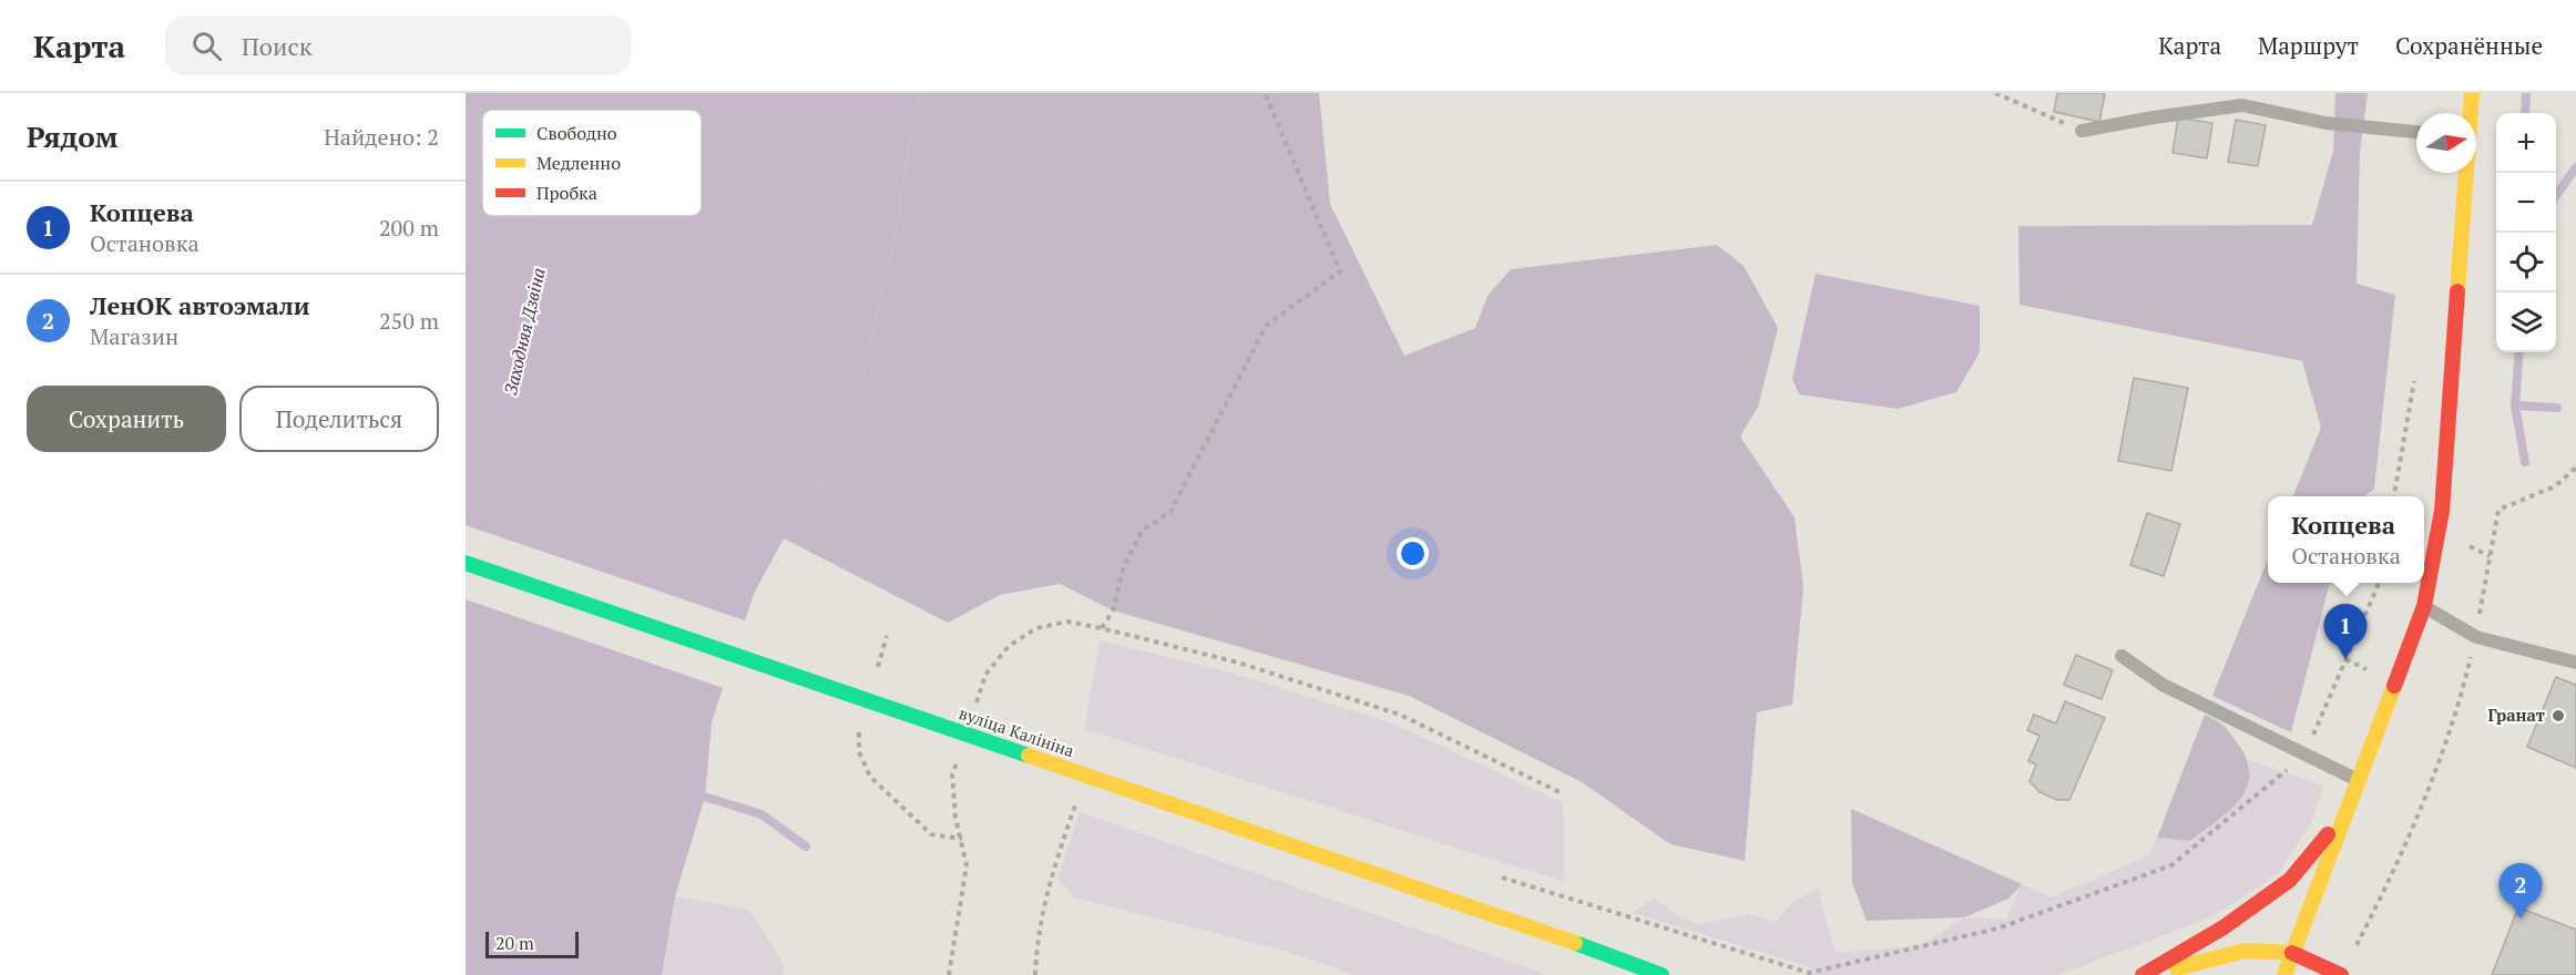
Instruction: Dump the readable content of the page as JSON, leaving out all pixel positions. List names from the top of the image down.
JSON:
{
  "streets": {
    "main road": ["вуліца Калініна"]
  },
  "water": ["Заходняя Дзвіна"],
  "places": ["Гранат"],
  "legend": ["Свободно", "Медленно", "Пробка"],
  "scale_bar": "20 m",
  "north": "right",
  "page": {
    "header": "Карта",
    "search": "Поиск",
    "nav": ["Карта", "Маршрут", "Сохранённые"],
    "heading": ["Рядом", "Найдено: 2"],
    "map_buttons": ["+", "−"],
    "list": [
      {
        "mark": "1",
        "name": "Копцева",
        "note": "Остановка",
        "value": "200 m"
      },
      {
        "mark": "2",
        "name": "ЛенОК автоэмали",
        "note": "Магазин",
        "value": "250 m"
      }
    ],
    "buttons": ["Сохранить", "Поделиться"],
    "popup": ["Копцева", "Остановка"],
    "pins": ["1", "2"],
    "scale": "20 m"
  }
}
